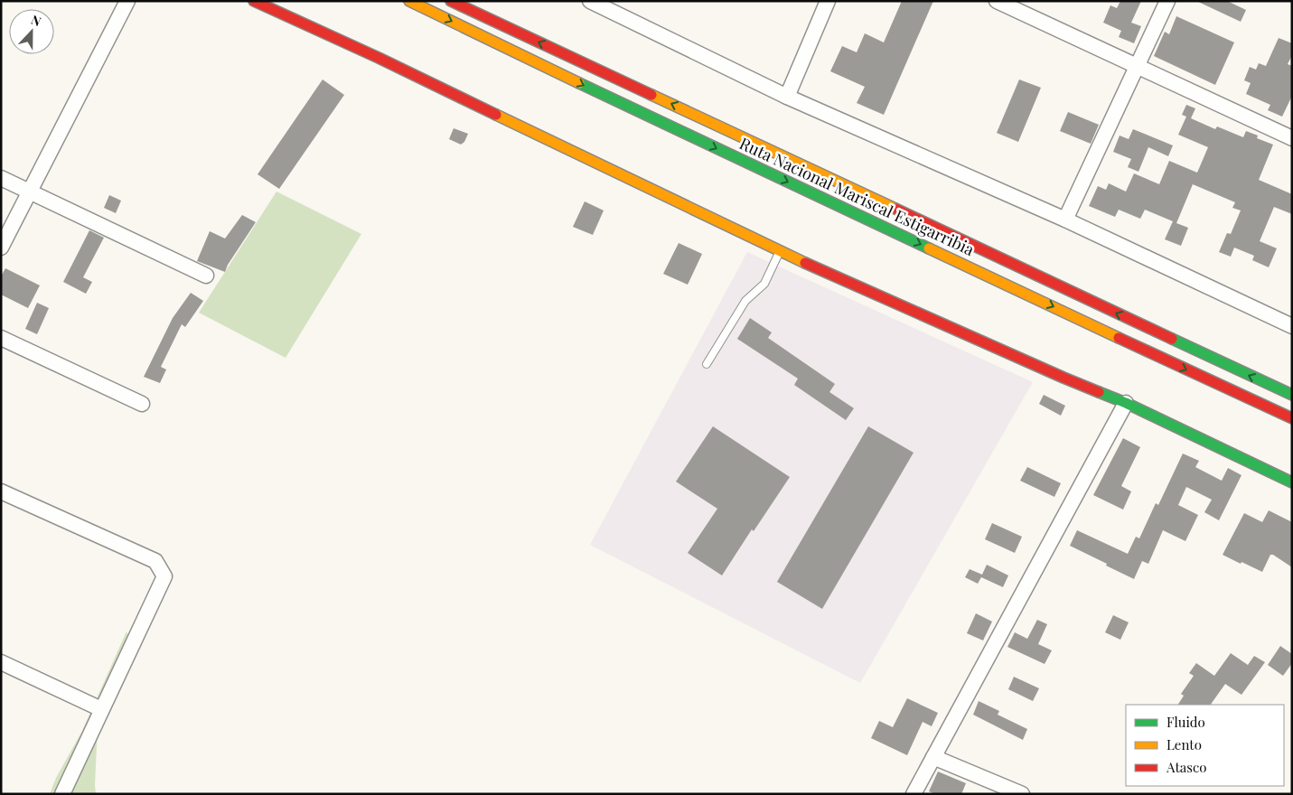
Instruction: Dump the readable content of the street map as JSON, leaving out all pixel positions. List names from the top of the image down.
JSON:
{
  "streets": {
    "main road": ["Ruta Nacional Mariscal Estigarribia"]
  },
  "legend": ["Fluido", "Lento", "Atasco"],
  "north": "top"
}
